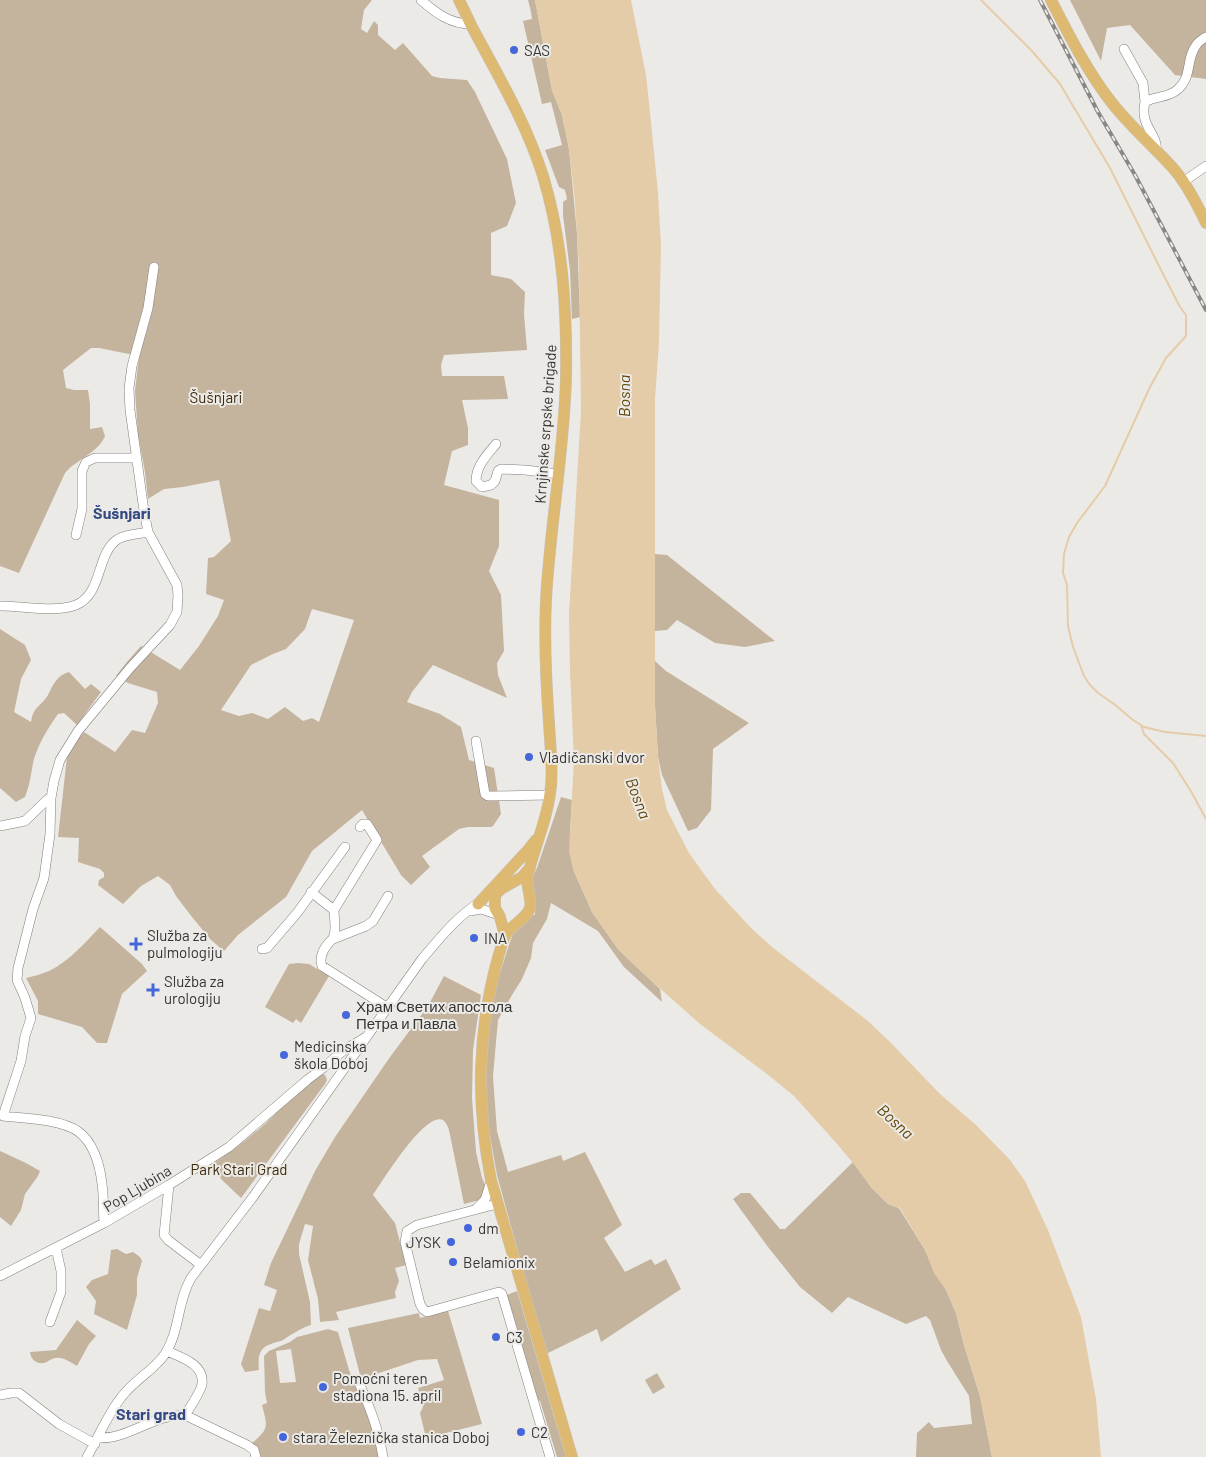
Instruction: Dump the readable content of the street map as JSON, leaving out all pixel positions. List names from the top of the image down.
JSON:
{
  "streets": {
    "main road": ["Krnjinske srpske brigade"],
    "street": ["Pop Ljubina"]
  },
  "districts": ["Šušnjari", "Stari grad"],
  "water": ["Bosna"],
  "parks": ["Šušnjari", "Park Stari Grad"],
  "places": {
    "other": [
      "SAS",
      "Vladičanski dvor",
      "INA",
      "Храм Светих апостола Петра и Павла",
      "Medicinska škola Doboj",
      "dm",
      "JYSK",
      "Belamionix",
      "C3",
      "Pomoćni teren stadiona 15. april",
      "C2",
      "stara Železnička stanica Doboj"
    ],
    "health": ["Služba za pulmologiju", "Služba za urologiju"]
  }
}
